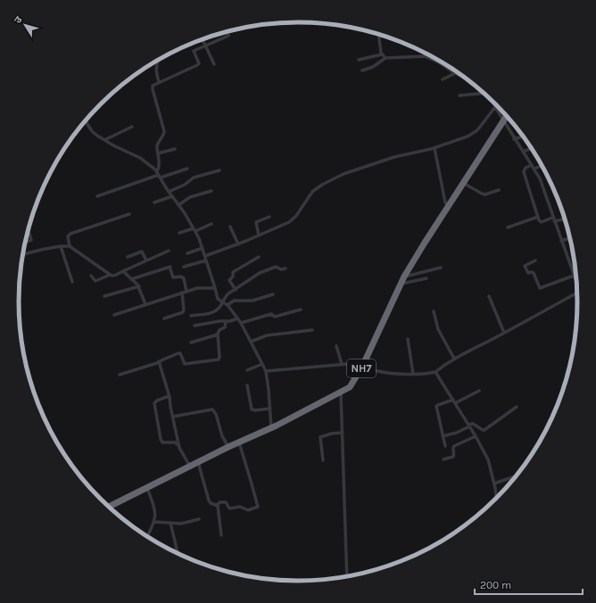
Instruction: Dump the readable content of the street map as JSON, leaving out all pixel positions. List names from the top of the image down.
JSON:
{
  "streets": {
    "highway": ["NH7"]
  },
  "scale_bar": "200 m",
  "north": "top left"
}
